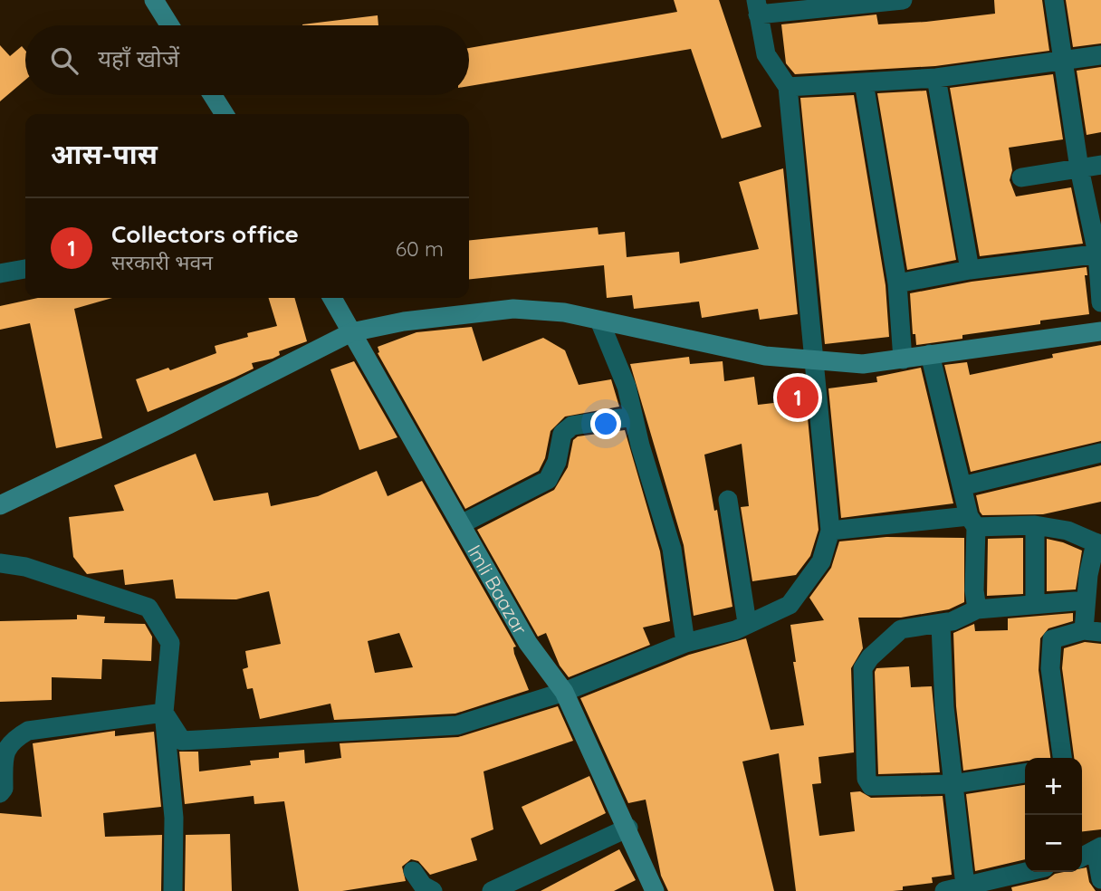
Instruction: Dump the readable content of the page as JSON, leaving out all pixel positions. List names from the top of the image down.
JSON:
{
  "streets": {
    "main road": ["Imli Baazar"]
  },
  "page": {
    "search": "यहाँ खोजें",
    "heading": "आस-पास",
    "list": [
      {
        "mark": "1",
        "name": "Collectors office",
        "note": "सरकारी भवन",
        "value": "60 m"
      }
    ],
    "pins": "1",
    "map_buttons": ["+", "−"]
  }
}
